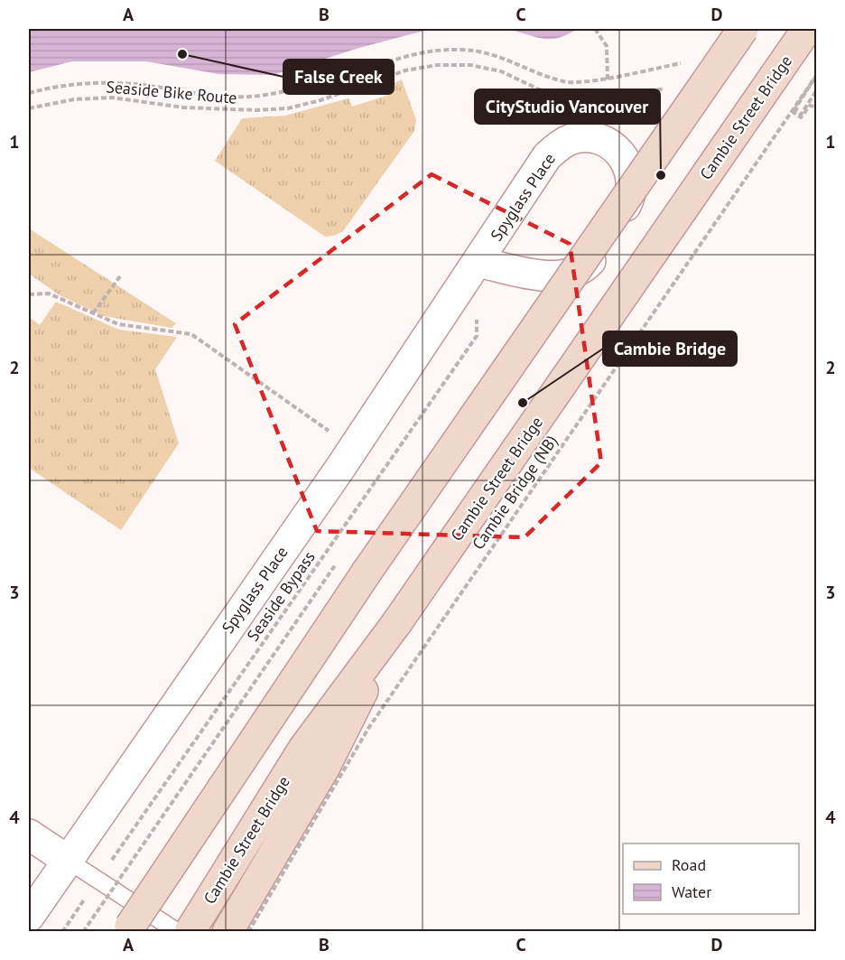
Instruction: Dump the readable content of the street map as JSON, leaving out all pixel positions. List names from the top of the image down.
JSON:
{
  "streets": {
    "main road": ["Cambie Street Bridge"],
    "street": ["Spyglass Place"],
    "path": ["Seaside Bike Route", "Cambie Bridge (NB)", "Seaside Bypass"]
  },
  "places": ["False Creek", "CityStudio Vancouver", "Cambie Bridge"],
  "legend": ["Road", "Water"],
  "grid": {
    "columns": [
      "A",
      "B",
      "C",
      "D"
    ],
    "rows": [
      "1",
      "2",
      "3",
      "4"
    ]
  }
}
